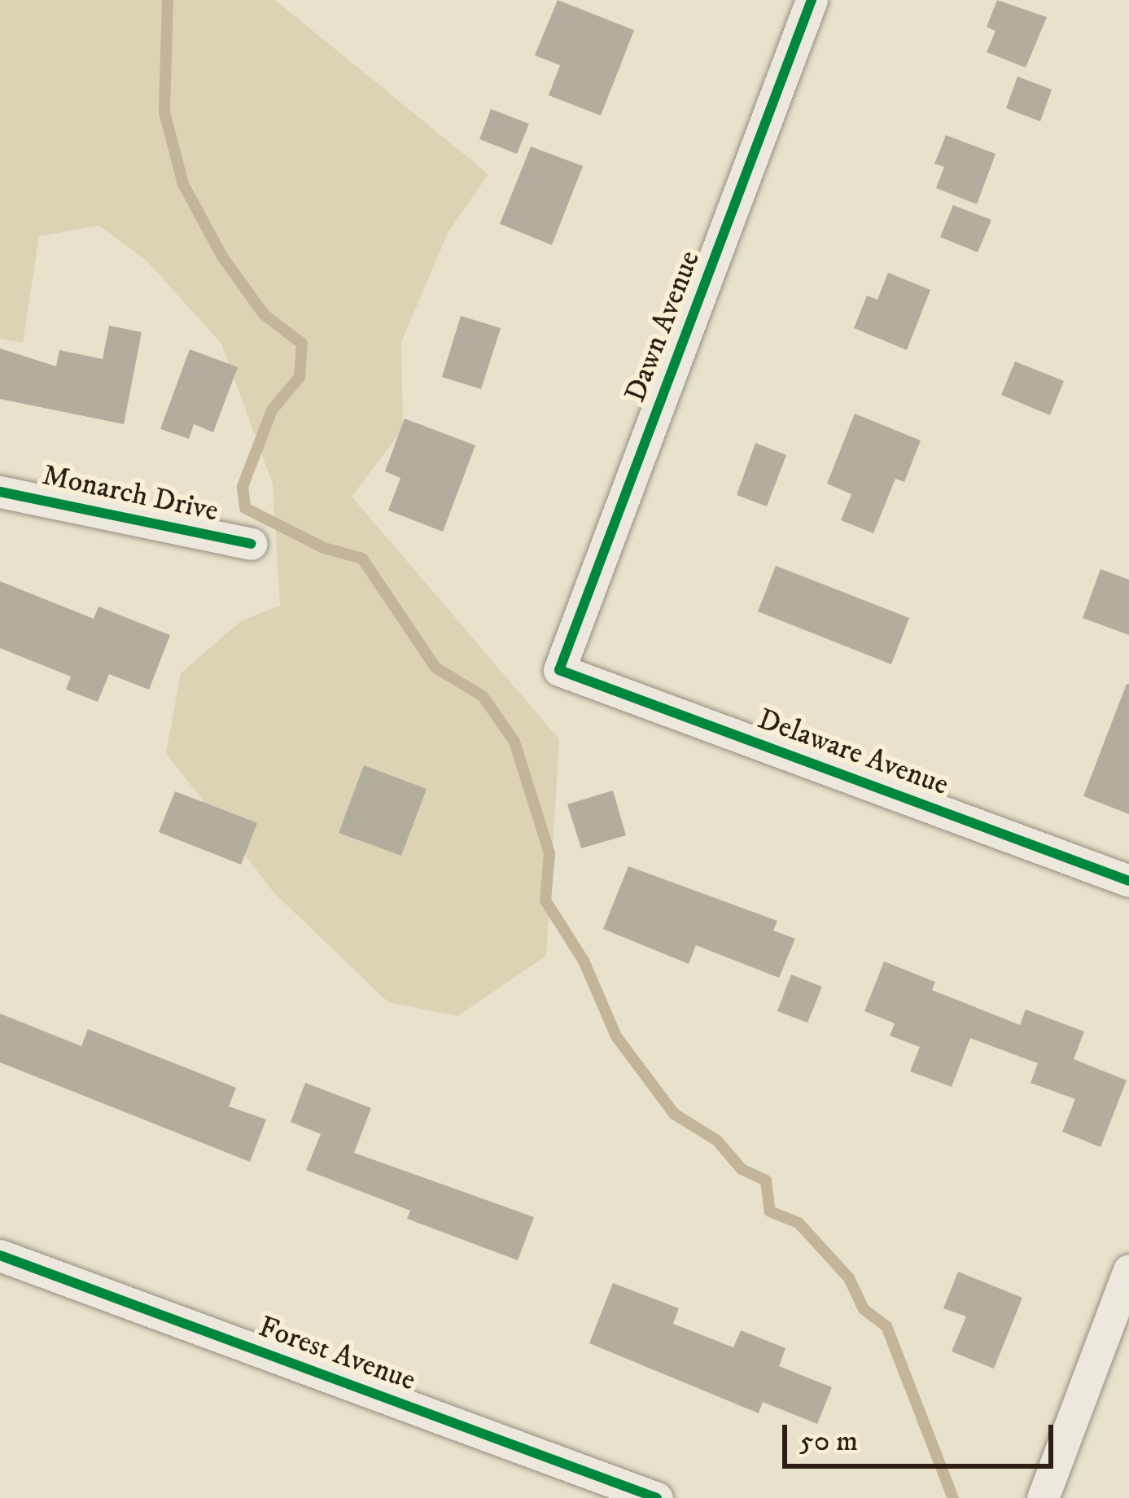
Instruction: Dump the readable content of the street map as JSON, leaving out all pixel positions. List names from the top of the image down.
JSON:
{
  "streets": {
    "street": [
      "Dawn Avenue",
      "Monarch Drive",
      "Delaware Avenue",
      "Forest Avenue"
    ]
  },
  "crossings": [
    ["Dawn Avenue", "Delaware Avenue"]
  ],
  "scale_bar": "50 m"
}
